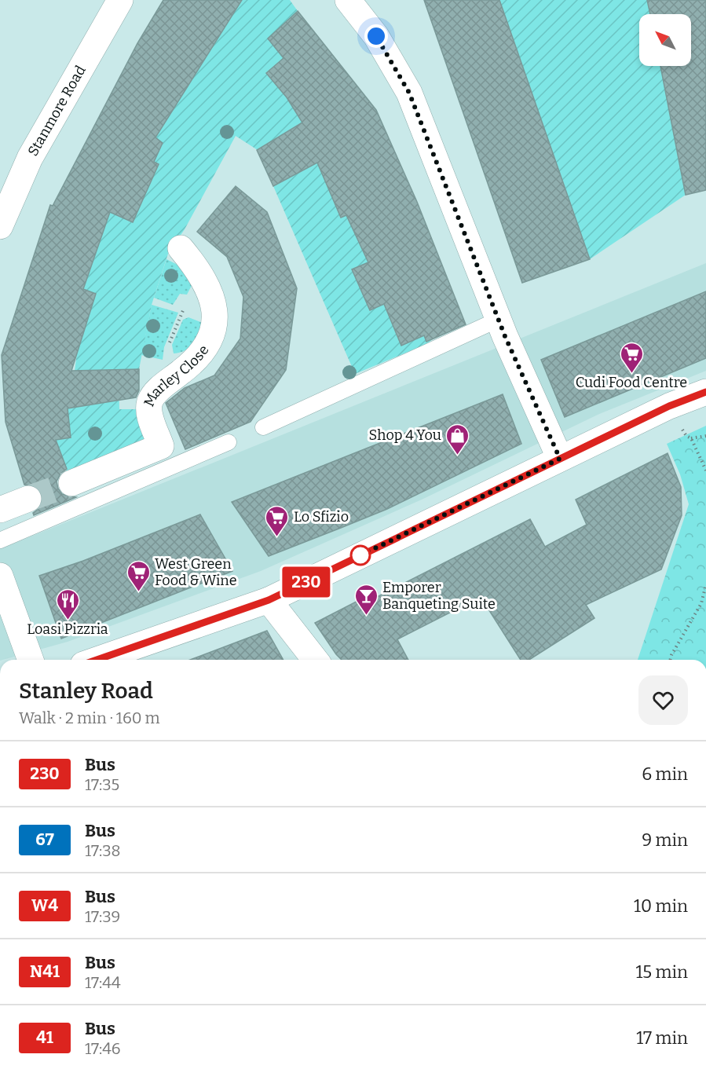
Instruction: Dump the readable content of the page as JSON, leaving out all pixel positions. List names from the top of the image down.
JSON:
{
  "streets": {
    "street": ["Stanmore Road", "Marley Close"]
  },
  "places": {
    "supermarket": ["Cudi Food Centre", "Lo Sfizio", "West Green Food & Wine"],
    "shop": ["Shop 4 You"],
    "bar": ["Emporer Banqueting Suite"],
    "restaurant": ["Loasi Pizzria"]
  },
  "lines": ["bus line 230"],
  "north": "top left",
  "page": {
    "on_map": "230",
    "heading": ["Stanley Road", "Walk · 2 min · 160 m"],
    "list": [
      {
        "mark": "230",
        "name": "Bus",
        "note": "17:35",
        "value": "6 min"
      },
      {
        "mark": "67",
        "name": "Bus",
        "note": "17:38",
        "value": "9 min"
      },
      {
        "mark": "W4",
        "name": "Bus",
        "note": "17:39",
        "value": "10 min"
      },
      {
        "mark": "N41",
        "name": "Bus",
        "note": "17:44",
        "value": "15 min"
      },
      {
        "mark": "41",
        "name": "Bus",
        "note": "17:46",
        "value": "17 min"
      }
    ]
  }
}
